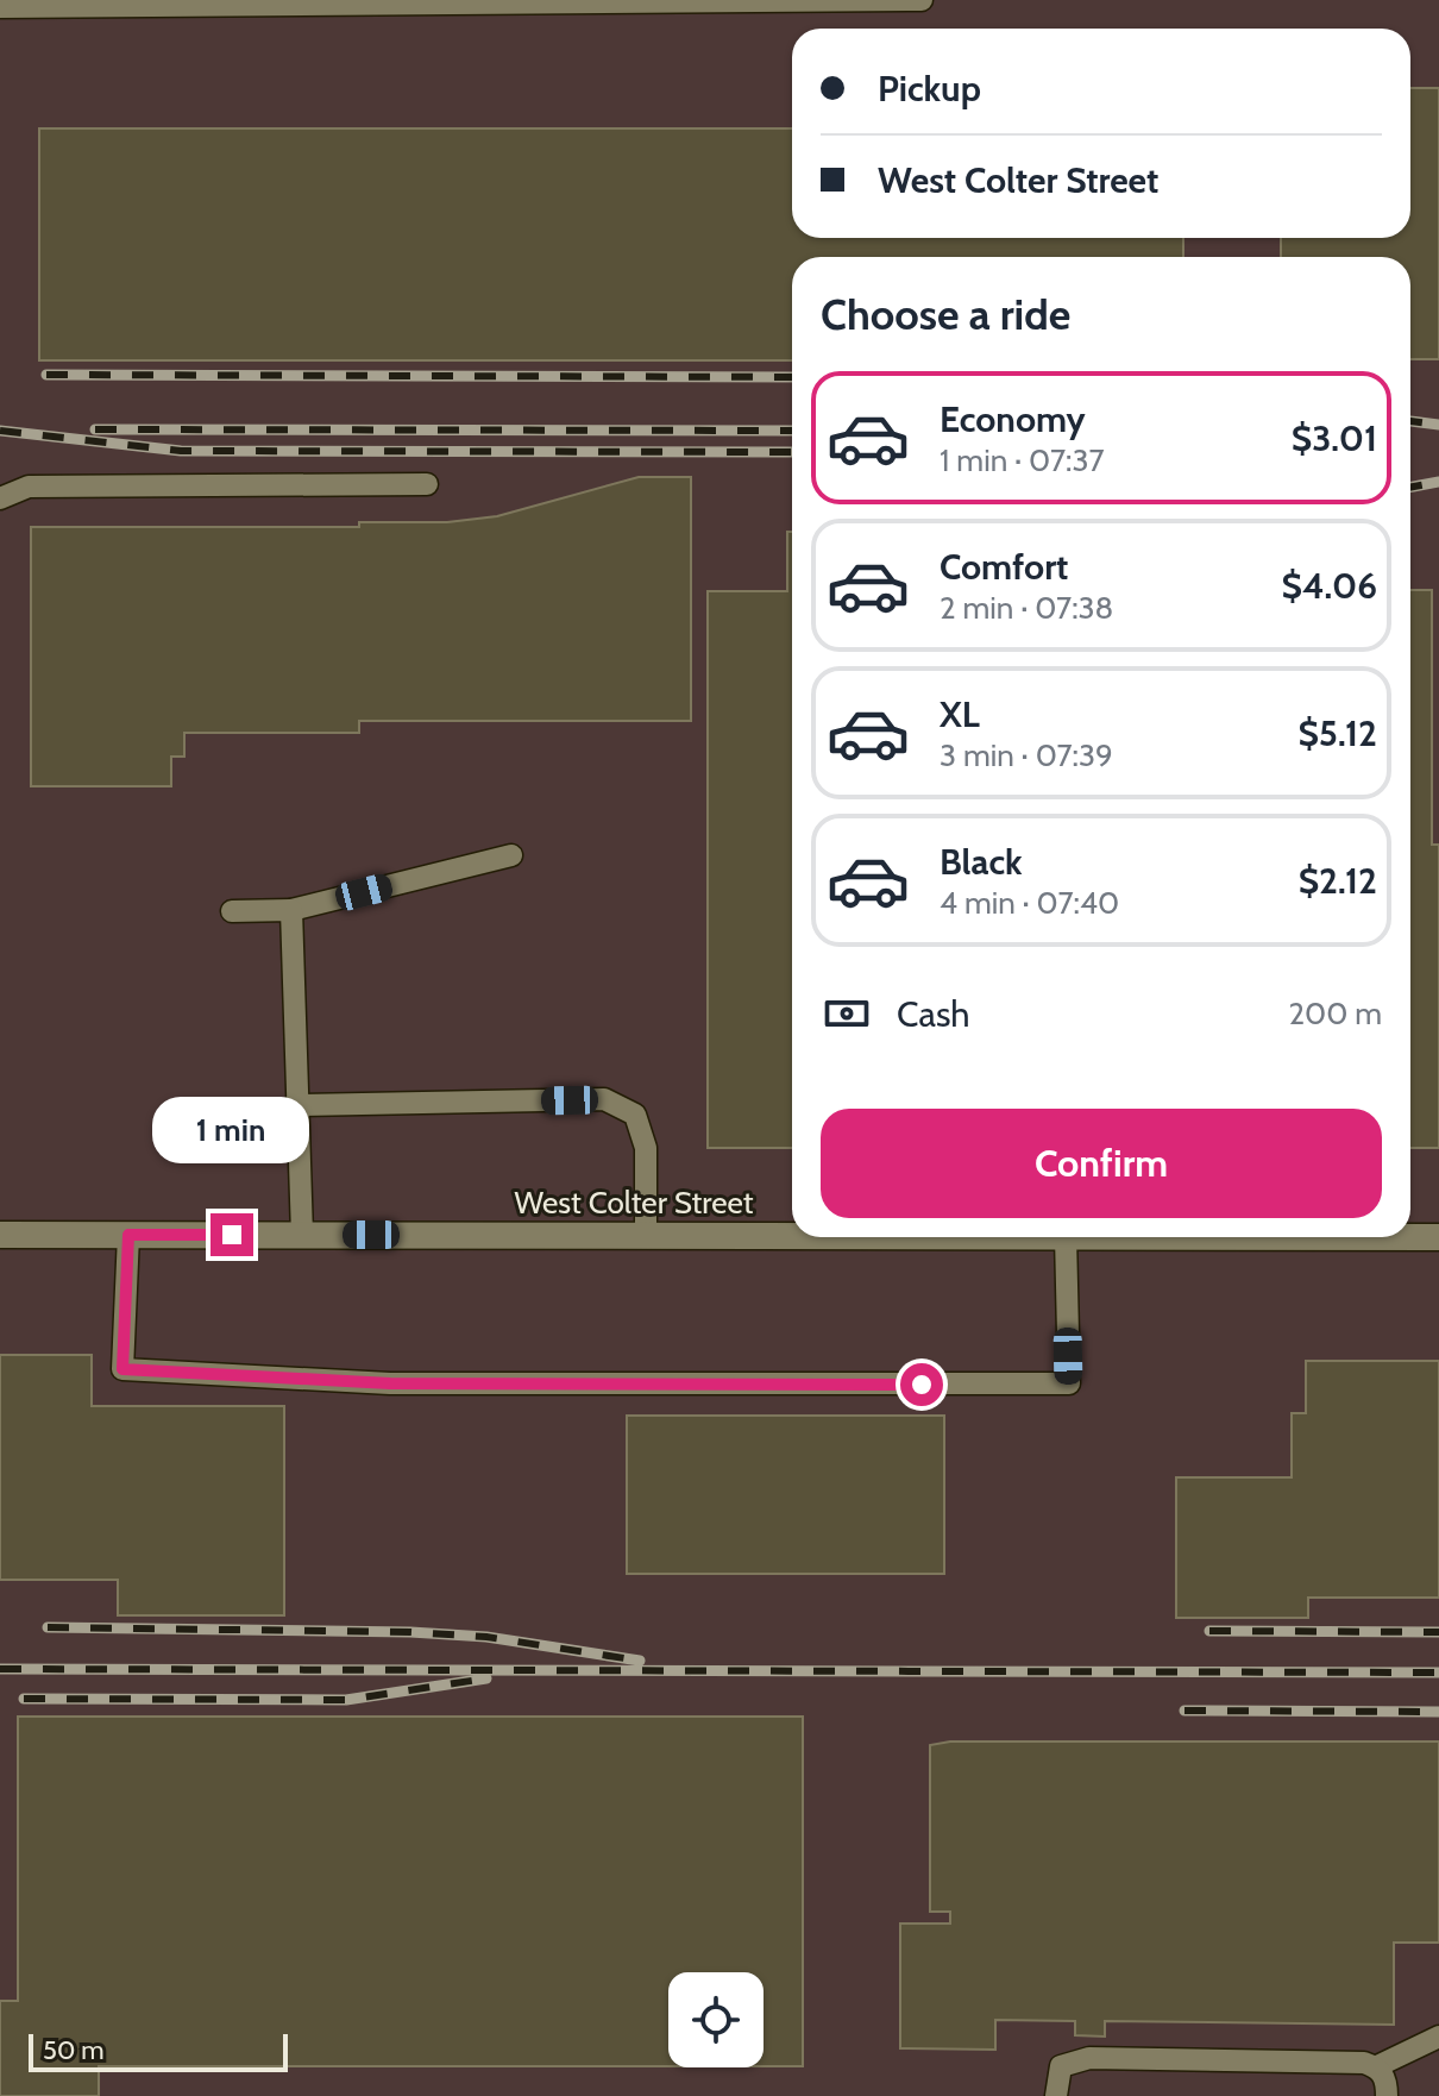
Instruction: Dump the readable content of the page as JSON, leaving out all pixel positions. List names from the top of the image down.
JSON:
{
  "streets": {
    "street": ["West Colter Street"]
  },
  "scale_bar": "50 m",
  "page": {
    "banner": ["Pickup", "West Colter Street"],
    "heading": "Choose a ride",
    "list": [
      {
        "name": "Economy",
        "note": "1 min · 07:37",
        "value": "$3.01"
      },
      {
        "name": "Comfort",
        "note": "2 min · 07:38",
        "value": "$4.06"
      },
      {
        "name": "XL",
        "note": "3 min · 07:39",
        "value": "$5.12"
      },
      {
        "name": "Black",
        "note": "4 min · 07:40",
        "value": "$2.12"
      }
    ],
    "pay": ["Cash", "200 m"],
    "buttons": "Confirm",
    "bubble": "1 min",
    "scale": "50 m"
  }
}
